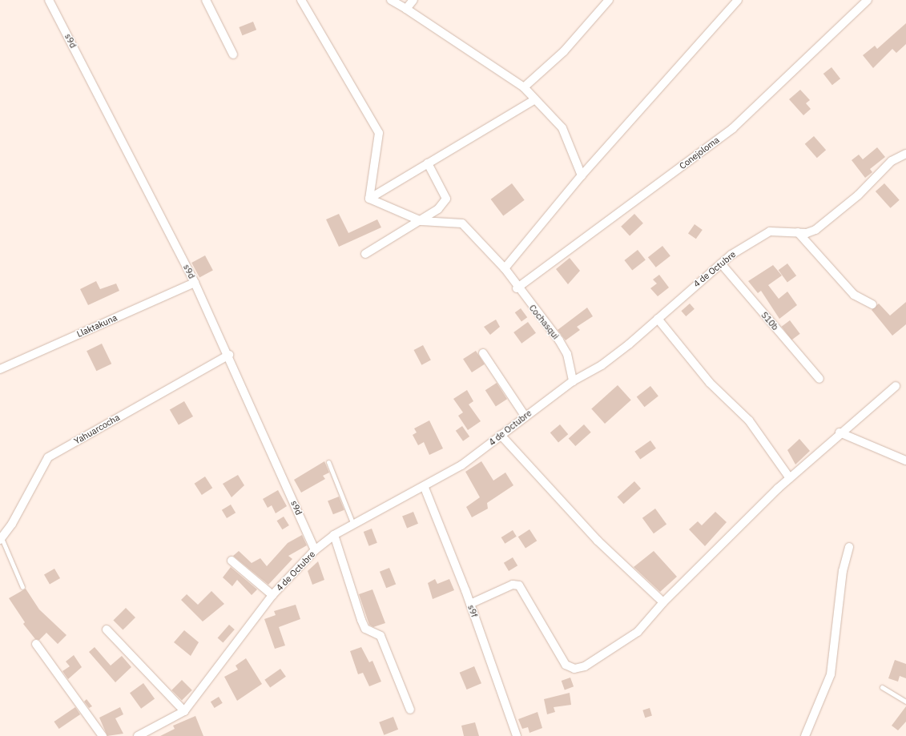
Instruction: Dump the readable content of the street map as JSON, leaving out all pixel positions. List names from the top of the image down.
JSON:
{
  "streets": {
    "street": [
      "s9d",
      "Conejoloma",
      "4 de Octubre",
      "S10b",
      "Cochasqui",
      "Llaktakuna",
      "Yahuarcocha",
      "s9f"
    ]
  },
  "crossings": [
    ["s9d", "4 de Octubre"],
    ["s9d", "Llaktakuna"],
    ["s9d", "Yahuarcocha"],
    ["Conejoloma", "Cochasqui"],
    ["4 de Octubre", "S10b"],
    ["4 de Octubre", "Cochasqui"],
    ["4 de Octubre", "s9f"]
  ]
}
